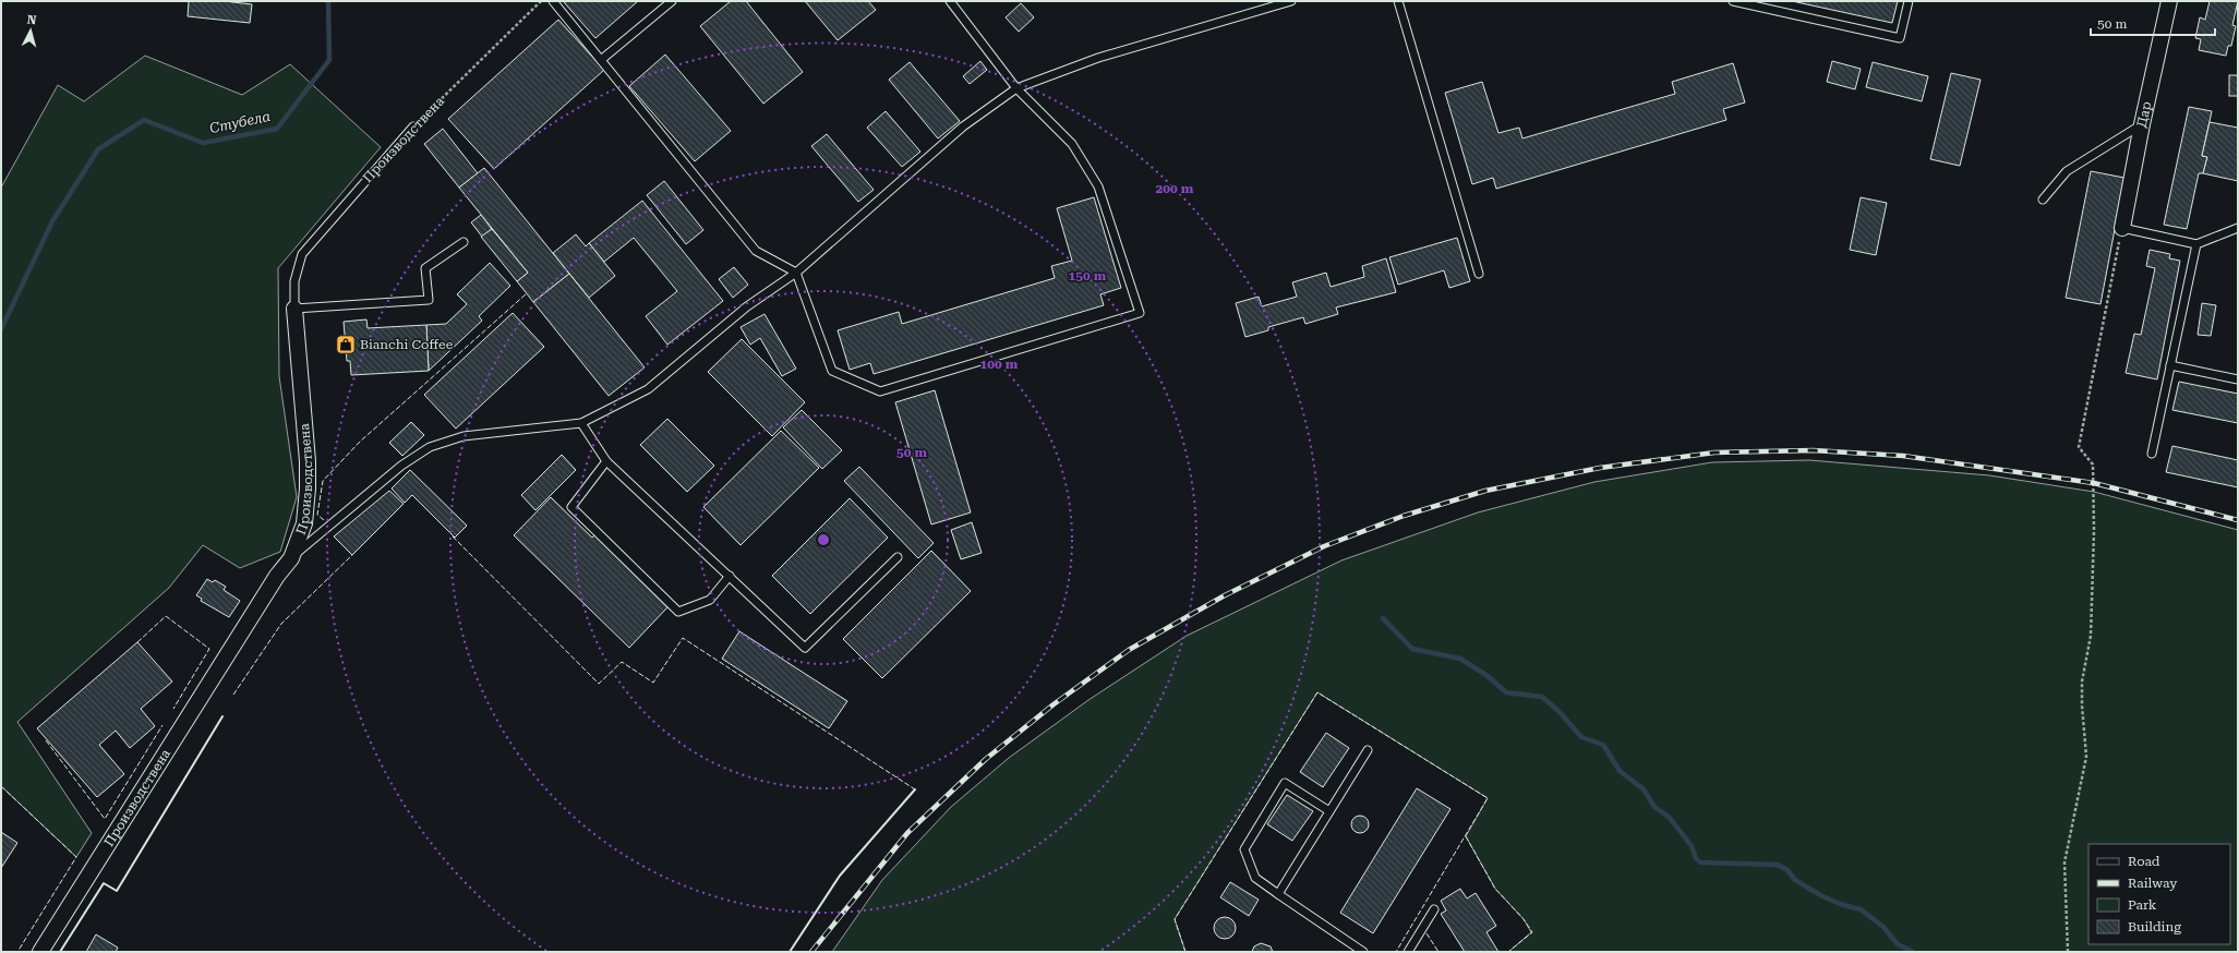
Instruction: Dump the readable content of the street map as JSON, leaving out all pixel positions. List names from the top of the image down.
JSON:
{
  "streets": {
    "street": ["Дар", "Производствена"]
  },
  "water": ["Стубела"],
  "places": {
    "shop": ["Bianchi Coffee"]
  },
  "legend": [
    "Road",
    "Railway",
    "Park",
    "Building"
  ],
  "scale_bar": "50 m",
  "north": "top",
  "rings": [
    "200 m",
    "150 m",
    "100 m",
    "50 m"
  ]
}
